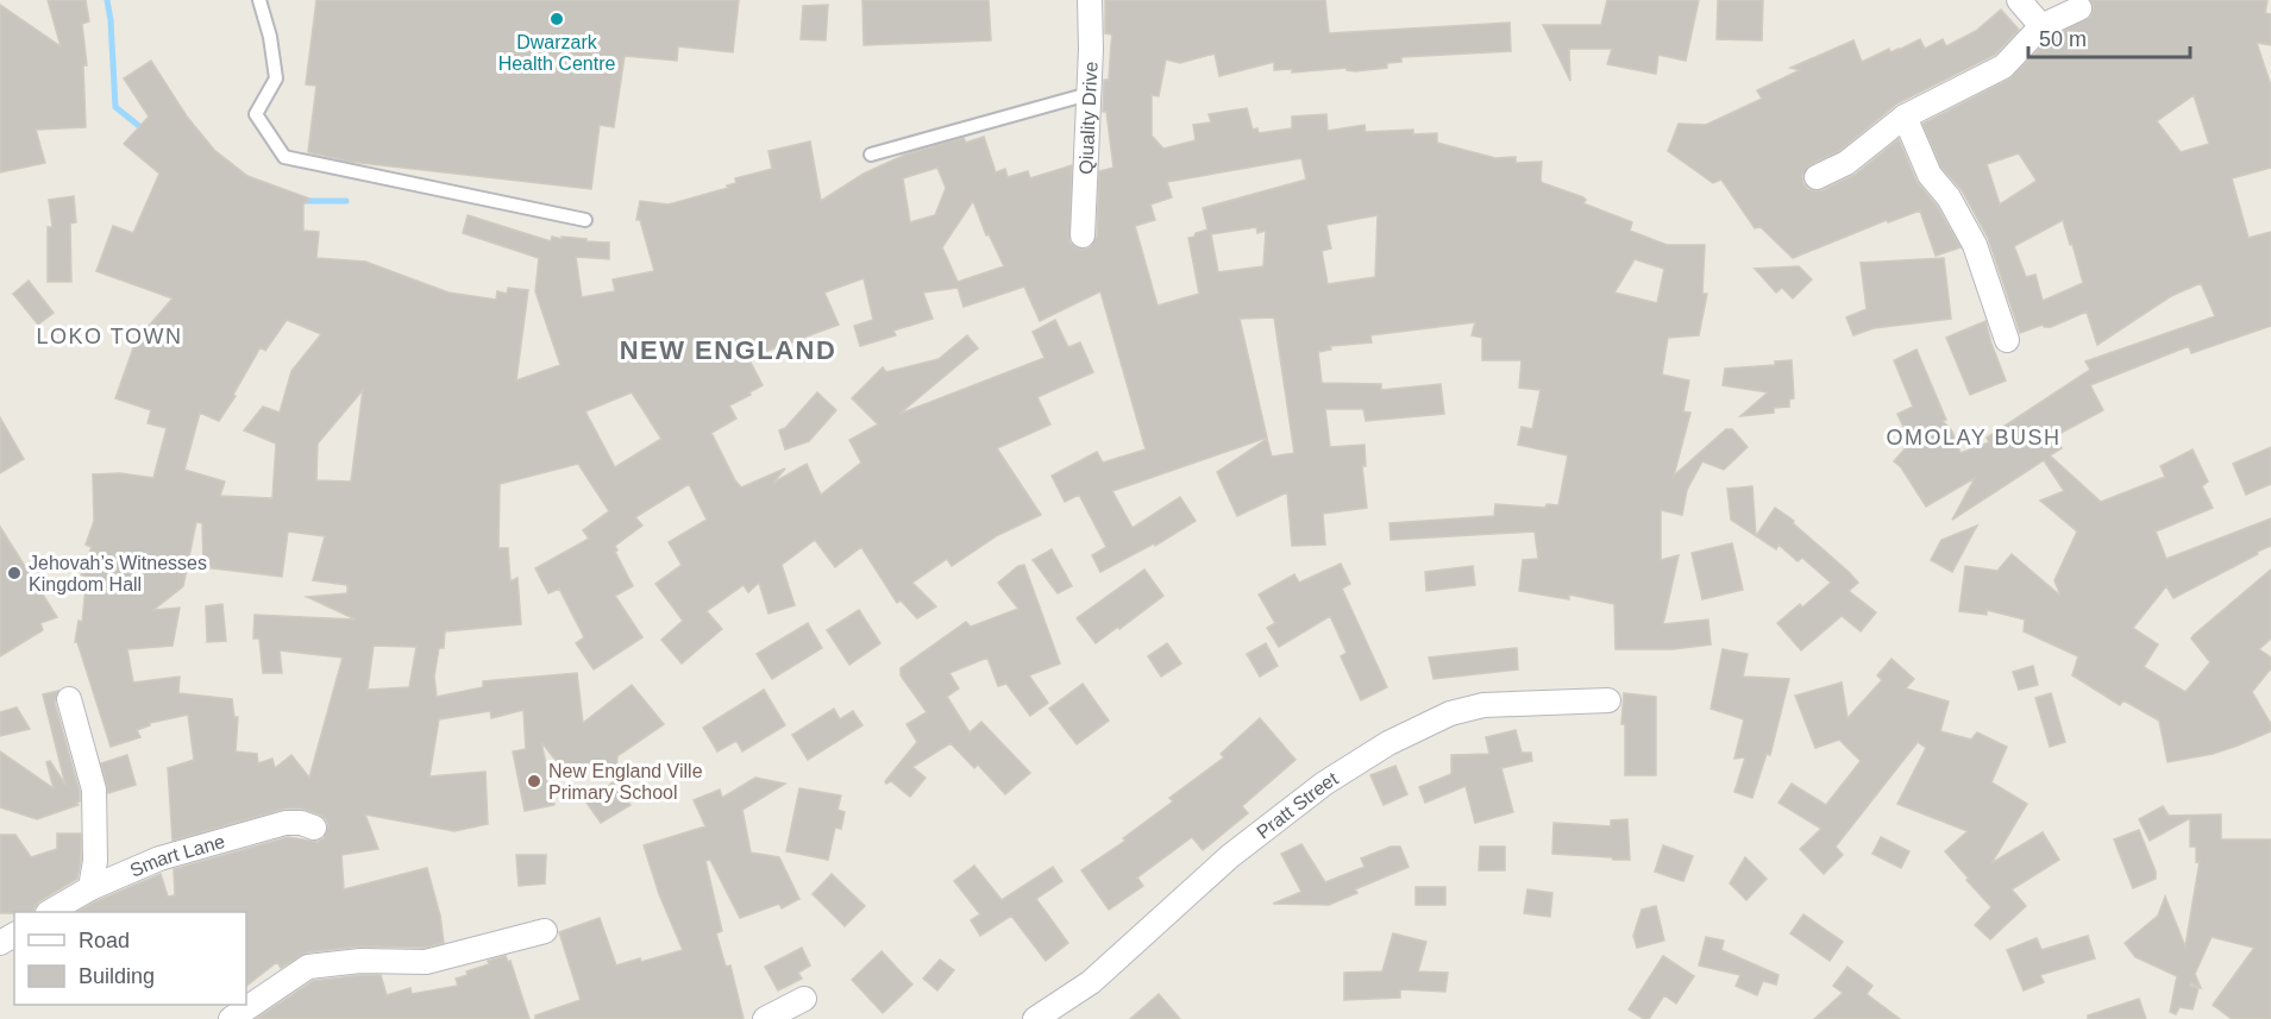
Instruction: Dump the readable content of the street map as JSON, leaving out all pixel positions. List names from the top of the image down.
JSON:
{
  "streets": {
    "street": ["Qiuality Drive", "Pratt Street", "Smart Lane"]
  },
  "districts": ["LOKO TOWN", "NEW ENGLAND", "OMOLAY BUSH"],
  "places": ["Dwarzark Health Centre", "Jehovah’s Witnesses Kingdom Hall", "New England Ville Primary School"],
  "legend": ["Road", "Building"],
  "scale_bar": "50 m"
}
